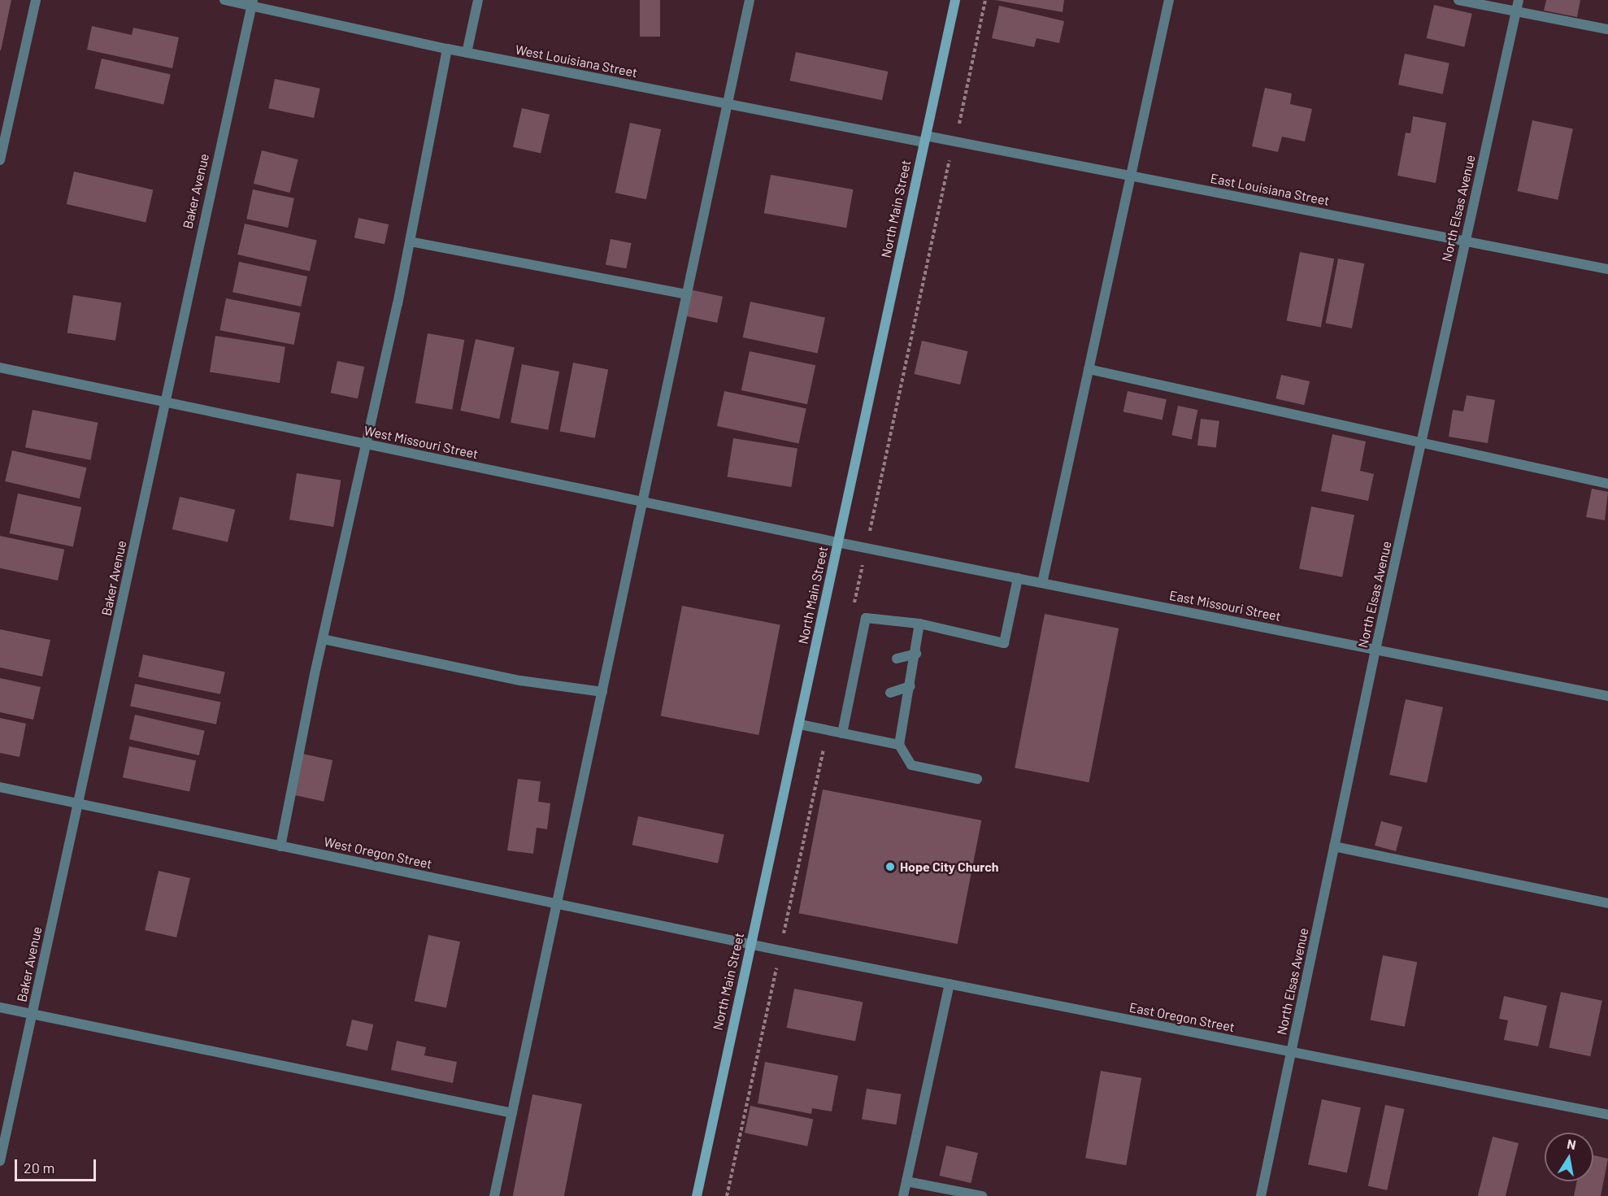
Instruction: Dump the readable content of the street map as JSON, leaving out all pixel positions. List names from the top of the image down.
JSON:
{
  "streets": {
    "street": [
      "West Louisiana Street",
      "East Louisiana Street",
      "Baker Avenue",
      "North Elsas Avenue",
      "North Main Street",
      "West Missouri Street",
      "East Missouri Street",
      "West Oregon Street",
      "East Oregon Street"
    ]
  },
  "crossings": [
    ["West Louisiana Street", "East Louisiana Street"],
    ["West Louisiana Street", "Baker Avenue"],
    ["West Louisiana Street", "North Main Street"],
    ["East Louisiana Street", "North Elsas Avenue"],
    ["East Louisiana Street", "North Main Street"],
    ["Baker Avenue", "West Missouri Street"],
    ["Baker Avenue", "West Oregon Street"],
    ["North Elsas Avenue", "East Missouri Street"],
    ["North Elsas Avenue", "East Oregon Street"],
    ["North Main Street", "West Missouri Street"],
    ["North Main Street", "East Missouri Street"],
    ["North Main Street", "West Oregon Street"],
    ["North Main Street", "East Oregon Street"],
    ["West Missouri Street", "East Missouri Street"],
    ["West Oregon Street", "East Oregon Street"]
  ],
  "places": ["Hope City Church"],
  "scale_bar": "20 m",
  "north": "top"
}
